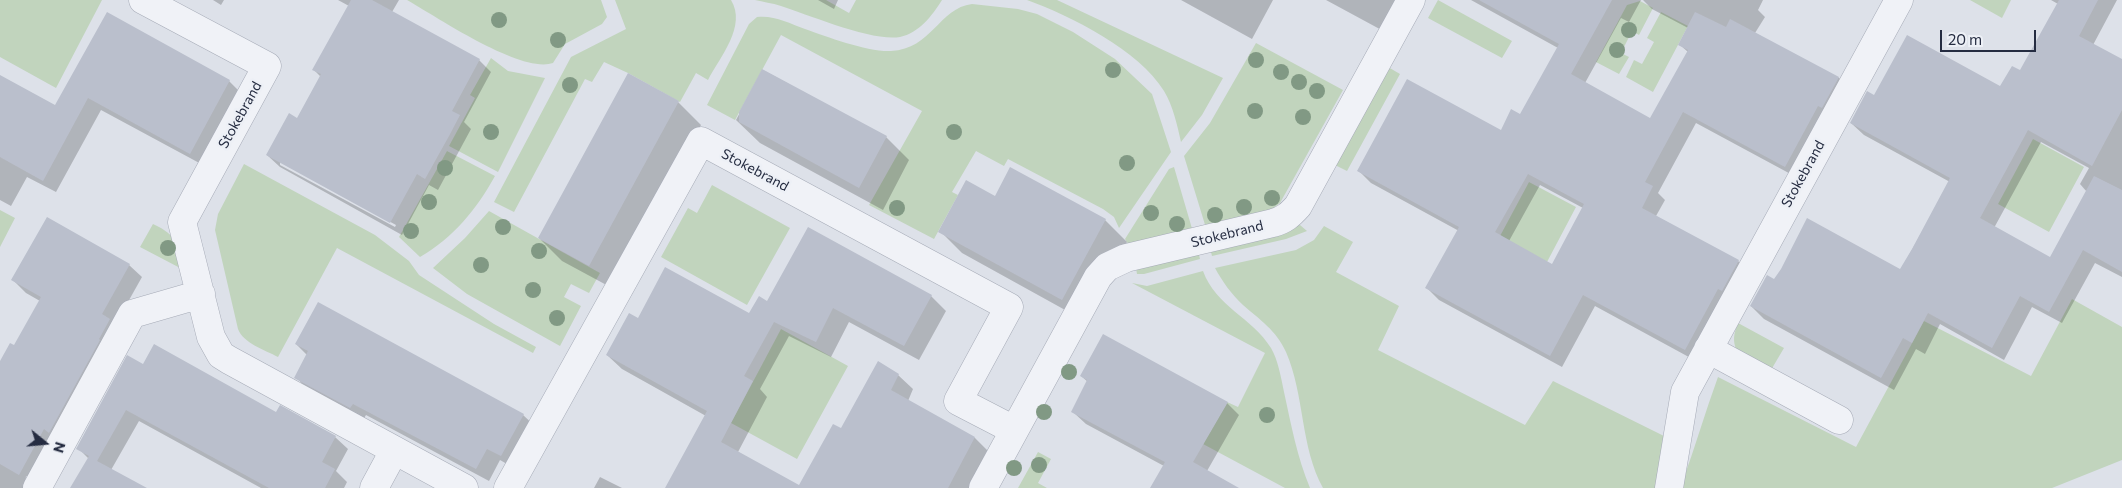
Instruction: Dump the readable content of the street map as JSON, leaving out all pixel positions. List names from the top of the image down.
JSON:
{
  "streets": {
    "street": ["Stokebrand"]
  },
  "scale_bar": "20 m",
  "north": "right"
}
